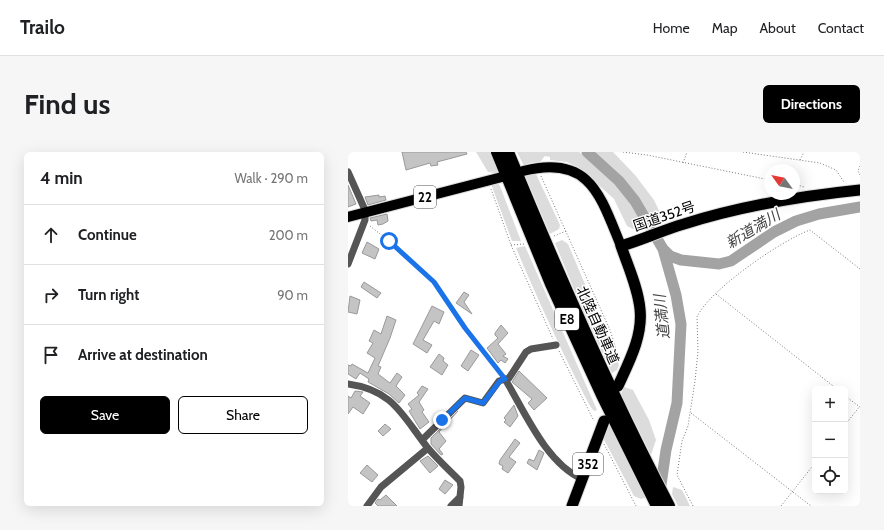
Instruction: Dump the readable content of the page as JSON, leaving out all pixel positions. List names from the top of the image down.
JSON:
{
  "streets": {
    "highway": [
      "国道352号",
      "E8",
      "北陸自動車道",
      "352"
    ],
    "main road": ["22"]
  },
  "water": ["新道満川", "道満川"],
  "north": "top left",
  "page": {
    "header": "Trailo",
    "nav": [
      "Home",
      "Map",
      "About",
      "Contact"
    ],
    "buttons": [
      "Directions",
      ["Save", "Share"]
    ],
    "title": "Find us",
    "heading": ["4 min", "Walk · 290 m"],
    "list": [
      ["Continue", "200 m"],
      ["Turn right", "90 m"],
      "Arrive at destination"
    ],
    "map_buttons": ["+", "−"]
  }
}
